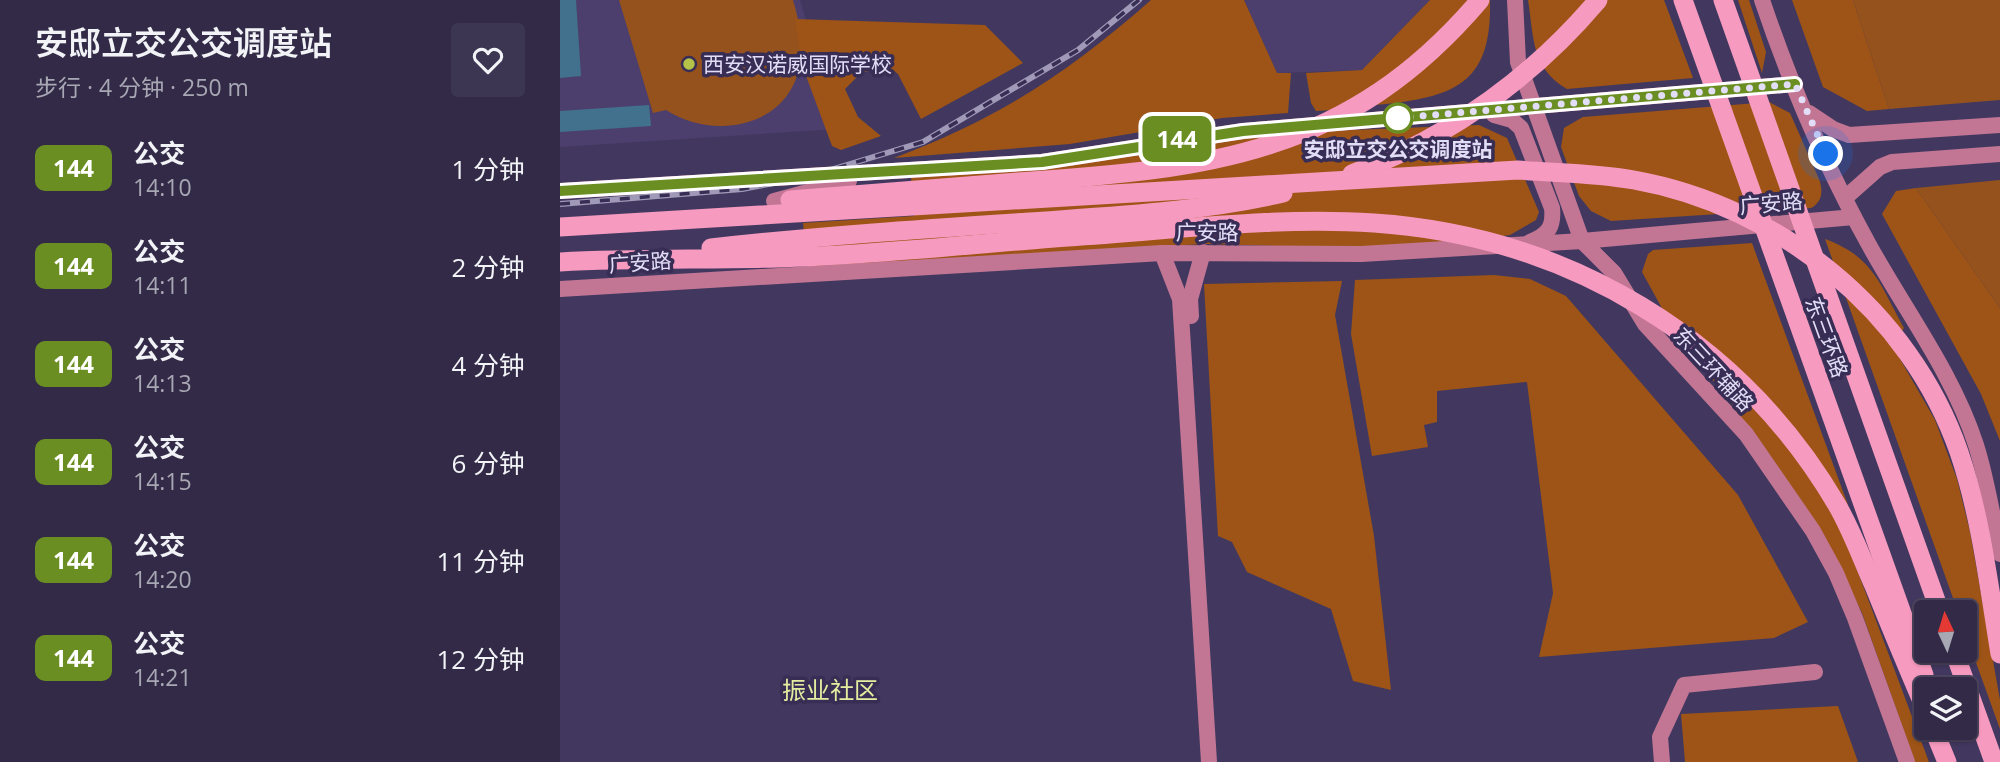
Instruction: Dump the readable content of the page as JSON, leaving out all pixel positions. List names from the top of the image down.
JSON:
{
  "streets": {
    "highway": ["东三环路"],
    "main road": ["广安路", "东三环辅路"]
  },
  "crossings": [
    ["广安路", "东三环辅路"]
  ],
  "districts": ["振业社区"],
  "places": ["西安汉诺威国际学校", "安邸立交公交调度站"],
  "lines": ["bus line 144"],
  "north": "top",
  "page": {
    "heading": ["安邸立交公交调度站", "步行 · 4 分钟 · 250 m"],
    "on_map": "144",
    "list": [
      {
        "mark": "144",
        "name": "公交",
        "note": "14:10",
        "value": "1 分钟"
      },
      {
        "mark": "144",
        "name": "公交",
        "note": "14:11",
        "value": "2 分钟"
      },
      {
        "mark": "144",
        "name": "公交",
        "note": "14:13",
        "value": "4 分钟"
      },
      {
        "mark": "144",
        "name": "公交",
        "note": "14:15",
        "value": "6 分钟"
      },
      {
        "mark": "144",
        "name": "公交",
        "note": "14:20",
        "value": "11 分钟"
      },
      {
        "mark": "144",
        "name": "公交",
        "note": "14:21",
        "value": "12 分钟"
      }
    ]
  }
}
